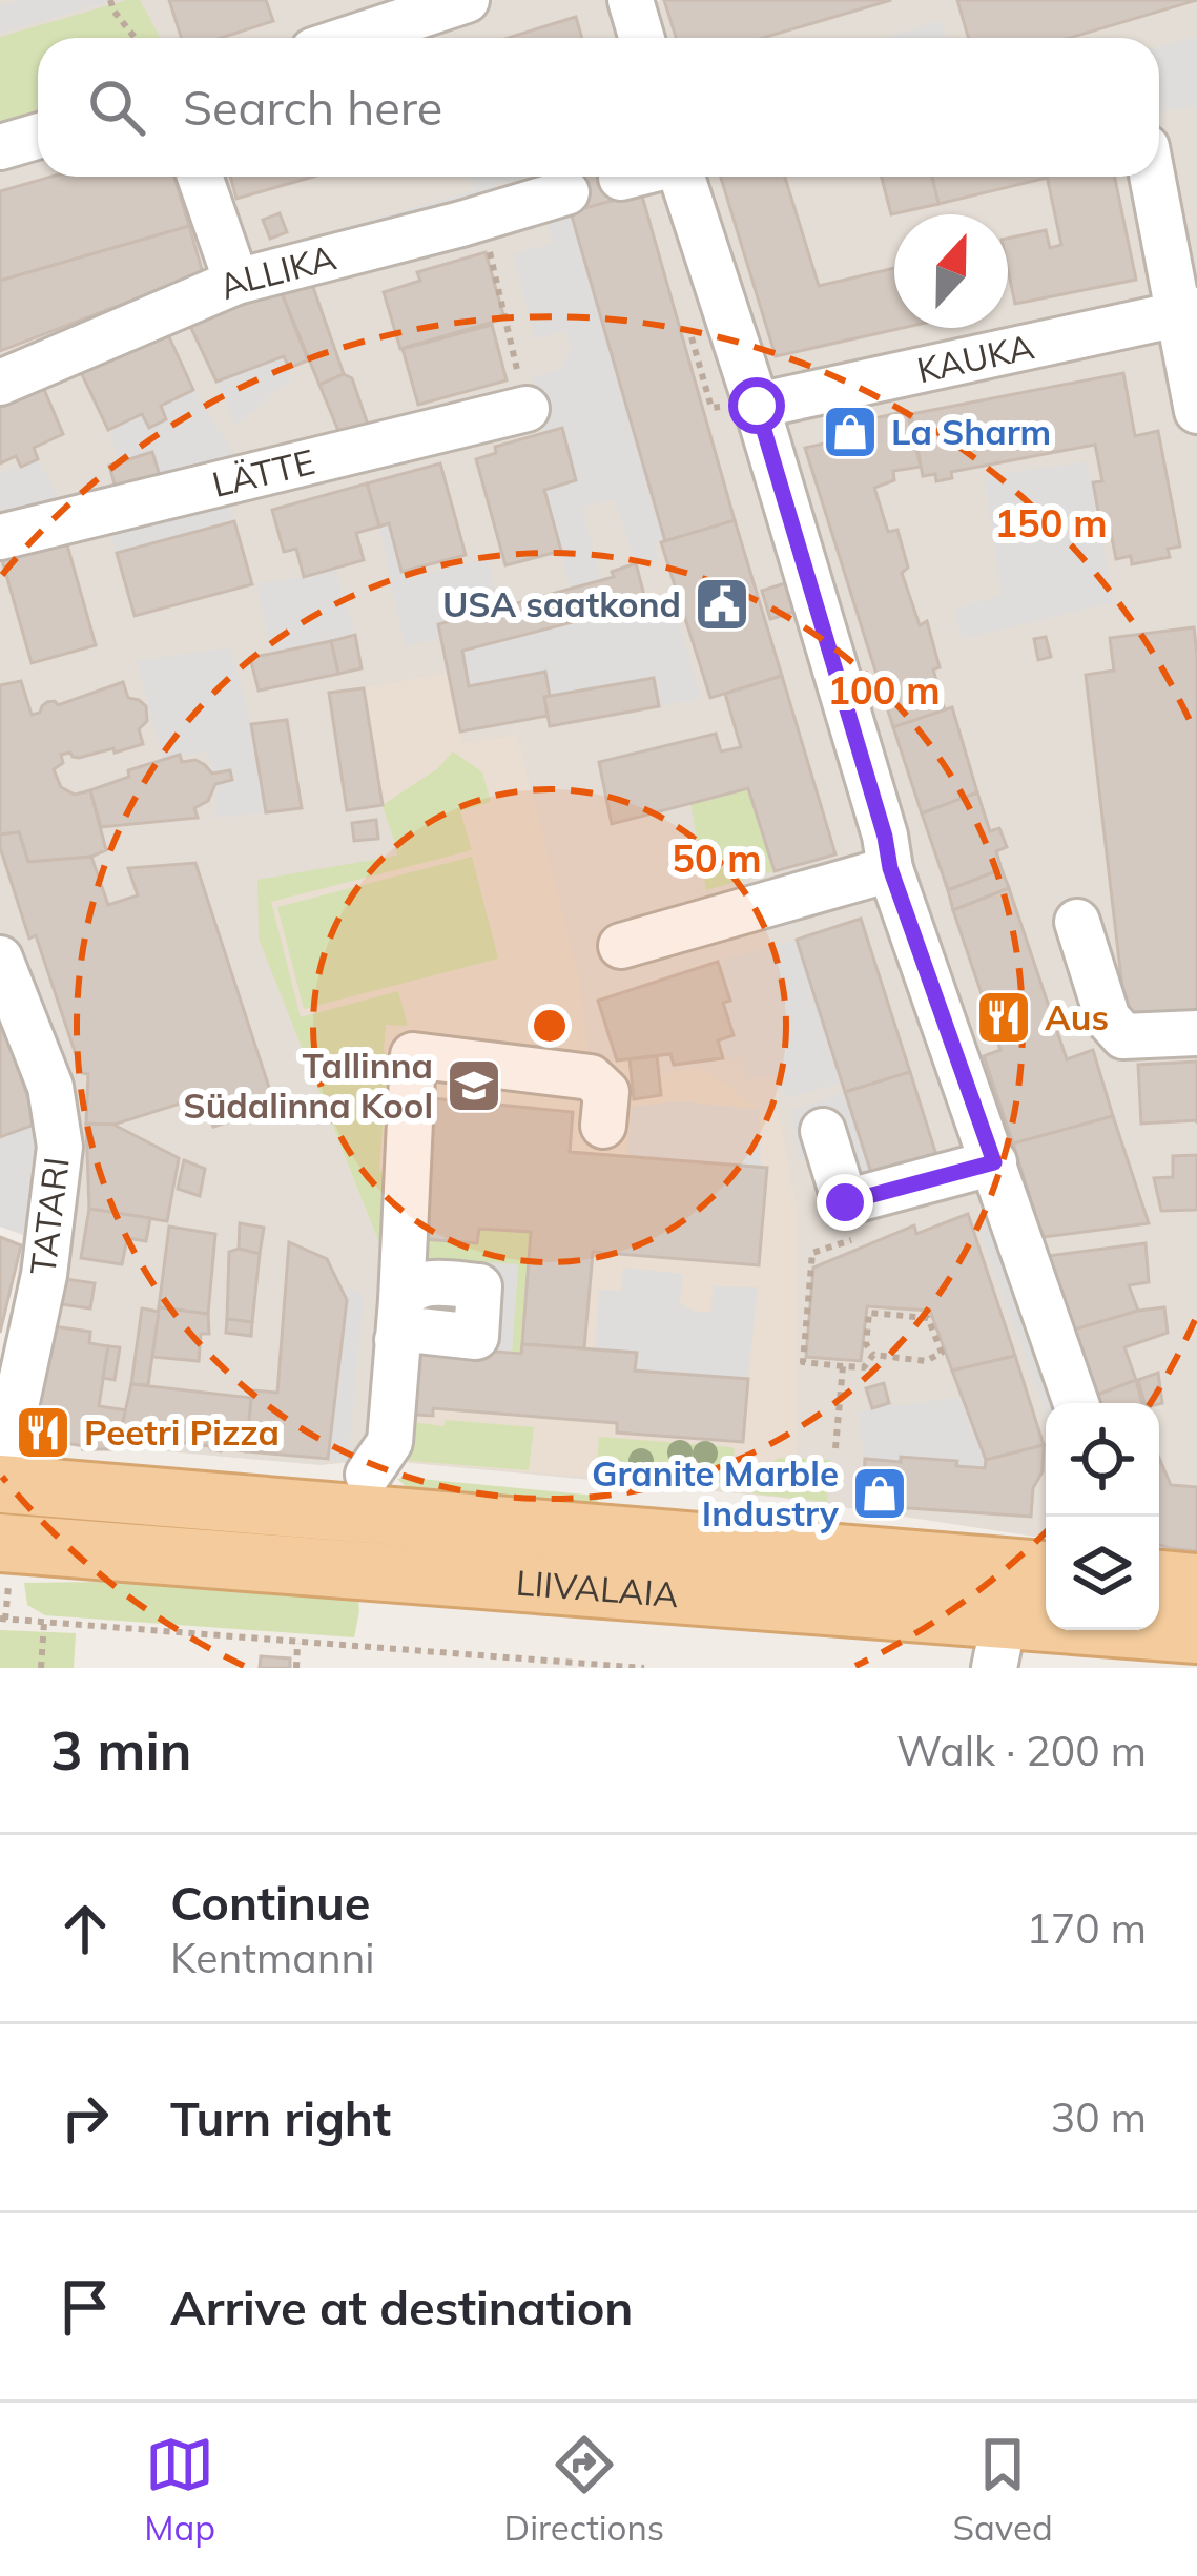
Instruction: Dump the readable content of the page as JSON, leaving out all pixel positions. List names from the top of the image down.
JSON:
{
  "streets": {
    "main road": ["LIIVALAIA"],
    "street": [
      "ALLIKA",
      "KAUKA",
      "LÄTTE",
      "TATARI"
    ]
  },
  "crossings": [
    ["TATARI", "LIIVALAIA"]
  ],
  "places": {
    "shop": ["La Sharm", "Granite Marble Industry"],
    "public building": ["USA saatkond"],
    "restaurant": ["Aus", "Peetri Pizza"],
    "school or university": ["Tallinna Südalinna Kool"]
  },
  "north": "top",
  "page": {
    "search": "Search here",
    "heading": ["3 min", "Walk · 200 m"],
    "list": [
      ["Continue", "Kentmanni", "170 m"],
      ["Turn right", "30 m"],
      "Arrive at destination"
    ],
    "nav": ["Map", "Directions", "Saved"]
  },
  "rings": ["150 m", "100 m", "50 m"]
}
